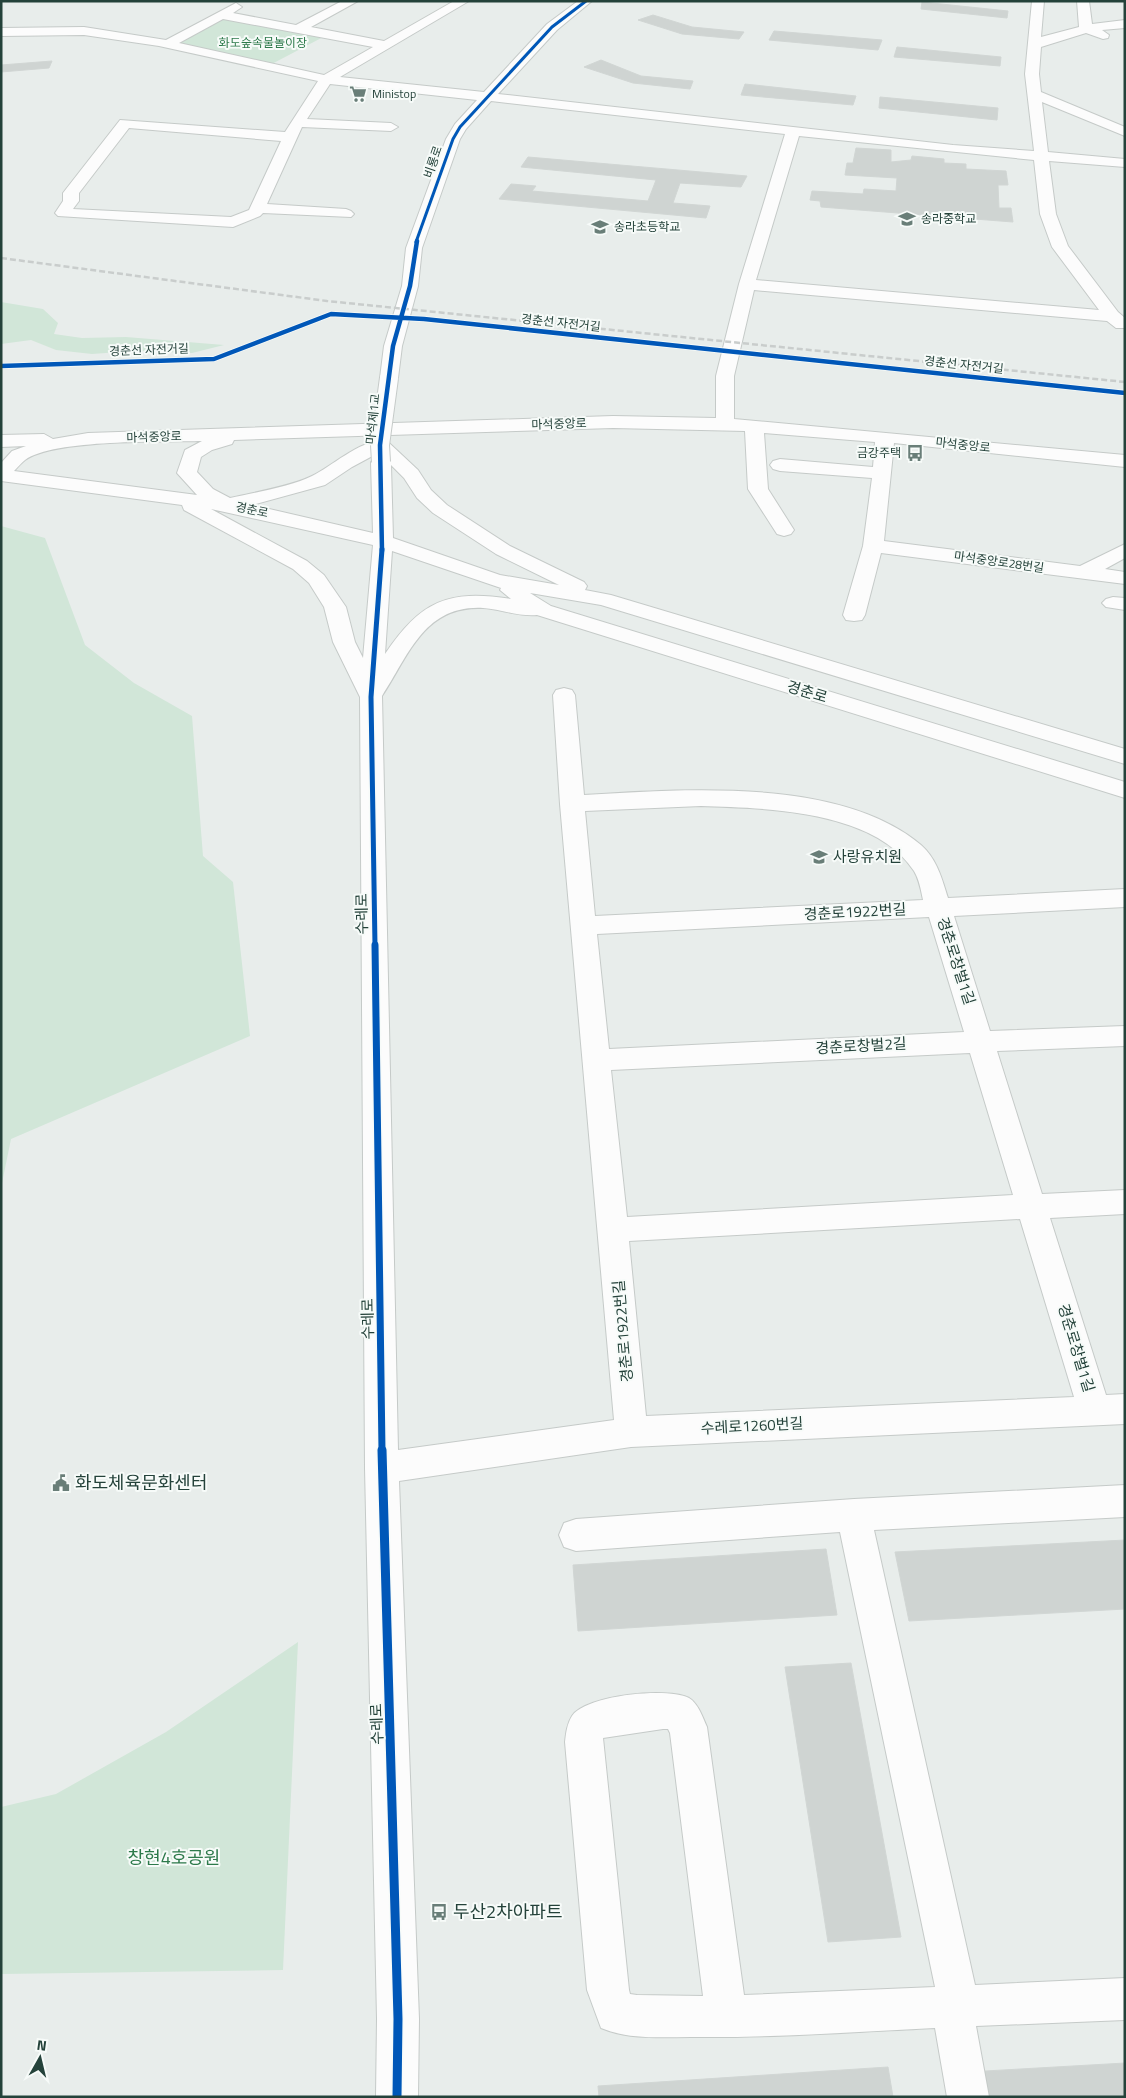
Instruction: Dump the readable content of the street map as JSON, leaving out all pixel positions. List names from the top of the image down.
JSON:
{
  "streets": {
    "street": [
      "비룡로",
      "마석제1교",
      "마석중앙로",
      "경춘로",
      "마석중앙로28번길",
      "경춘로1922번길",
      "수레로",
      "경춘로창벌1길",
      "경춘로창벌2길",
      "수레로1260번길"
    ],
    "cycle path": ["경춘선 자전거길"]
  },
  "crossings": [
    ["비룡로", "마석제1교"],
    ["마석중앙로", "경춘로"],
    ["경춘로", "수레로"],
    ["경춘로1922번길", "경춘로창벌1길"],
    ["경춘로1922번길", "경춘로창벌2길"],
    ["경춘로1922번길", "수레로1260번길"],
    ["수레로", "수레로1260번길"],
    ["경춘로창벌1길", "경춘로창벌2길"],
    ["경춘로창벌1길", "수레로1260번길"]
  ],
  "parks": ["화도숲속물놀이장", "창현4호공원"],
  "places": {
    "supermarket": ["Ministop"],
    "school or university": ["송라중학교", "송라초등학교", "사랑유치원"],
    "bus stop": ["금강주택", "두산2차아파트"],
    "public building": ["화도체육문화센터"]
  },
  "north": "top"
}
